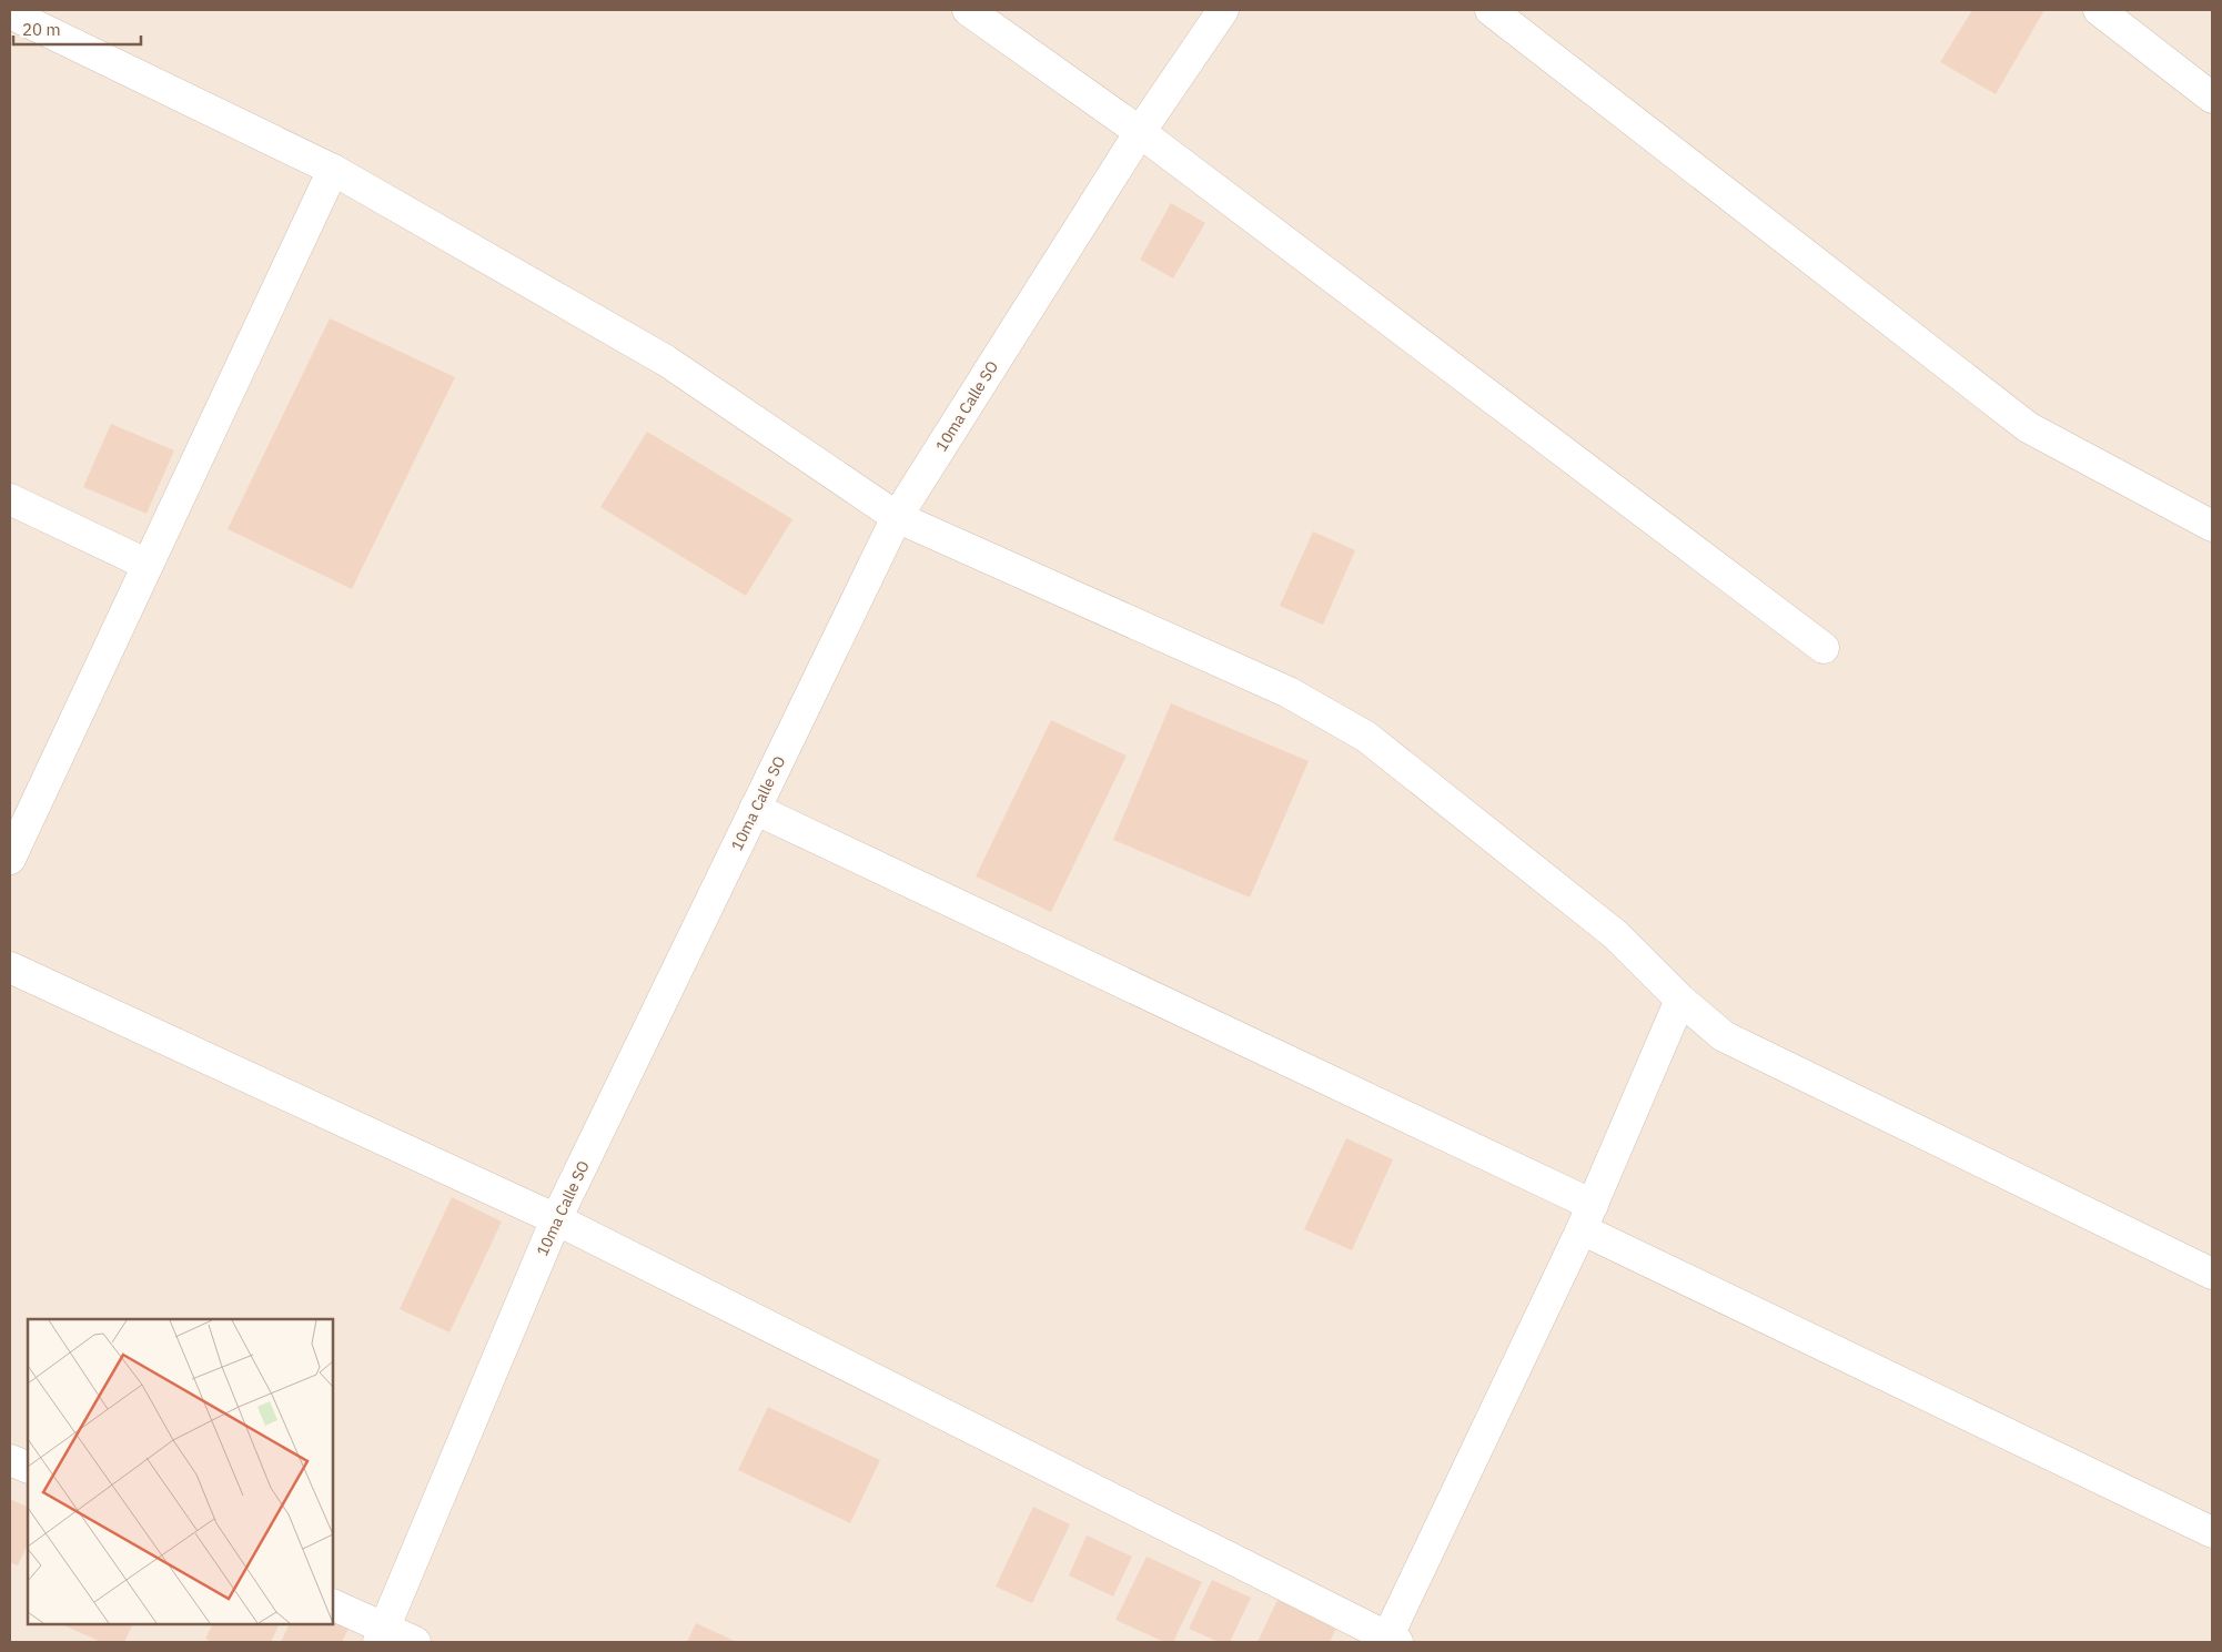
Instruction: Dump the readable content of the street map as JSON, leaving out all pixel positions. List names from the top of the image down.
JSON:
{
  "streets": {
    "street": ["10ma Calle SO"]
  },
  "scale_bar": "20 m"
}
